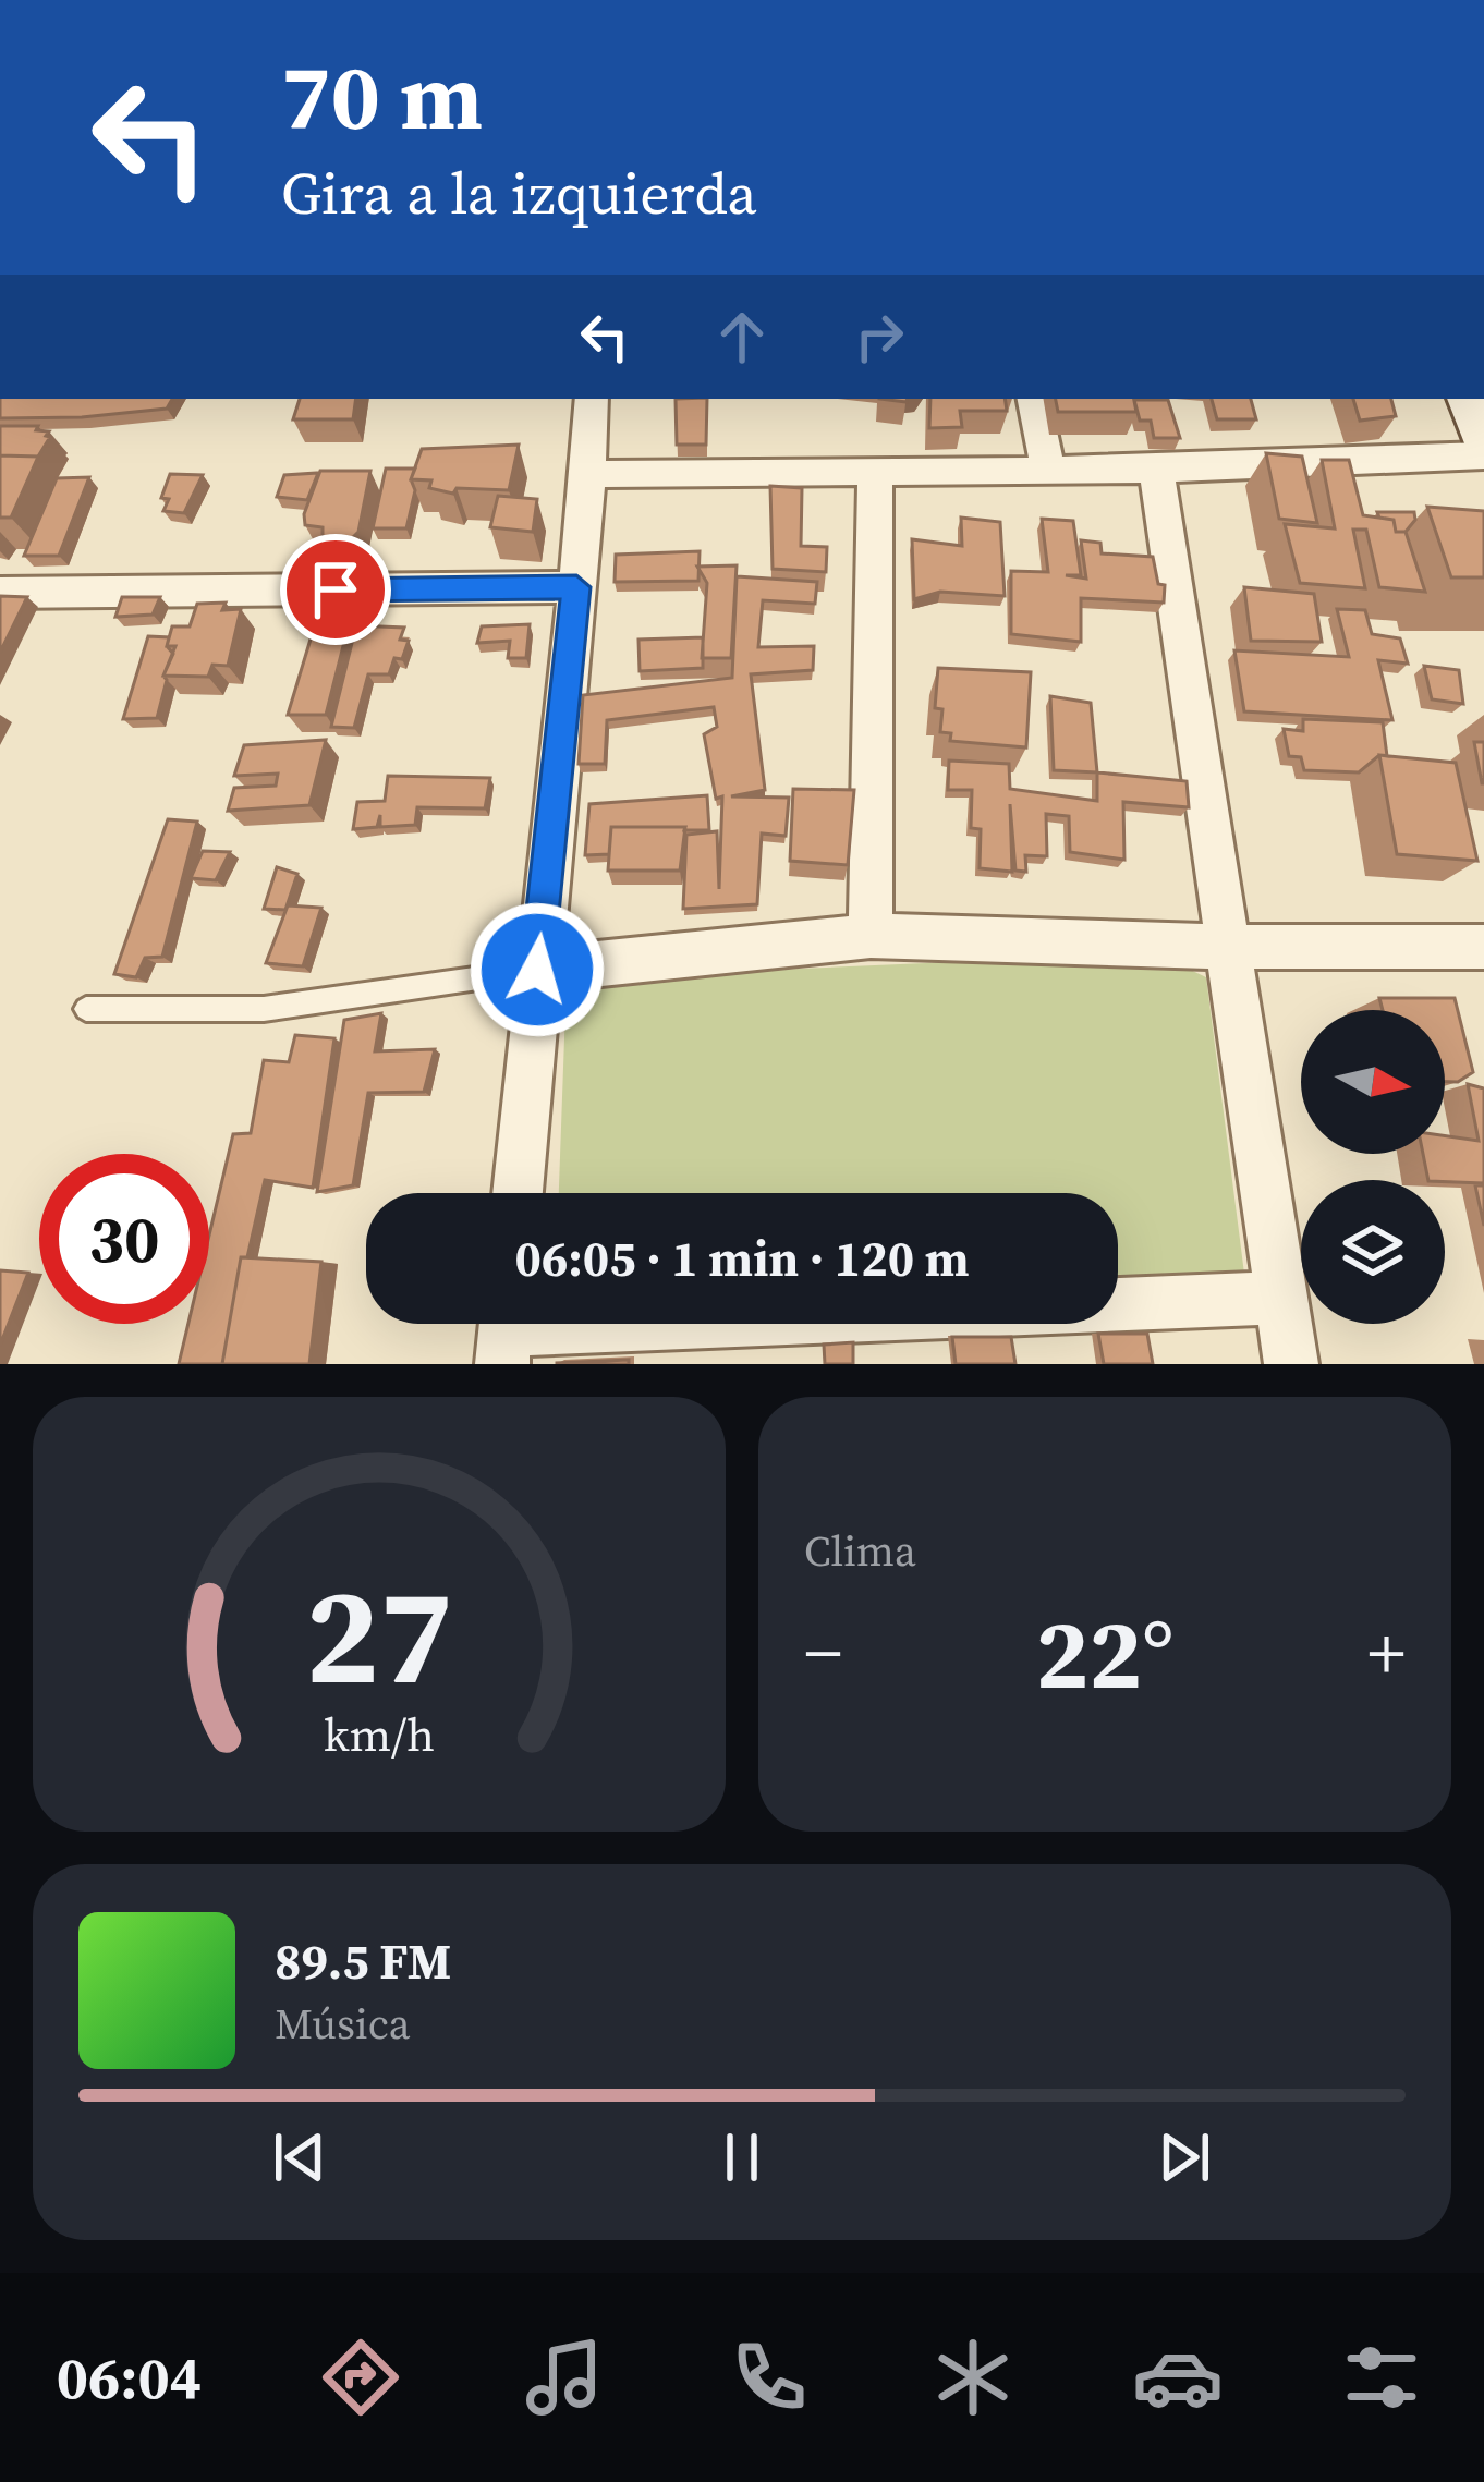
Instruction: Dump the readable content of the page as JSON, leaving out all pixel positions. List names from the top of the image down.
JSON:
{
  "north": "right",
  "page": {
    "turn": ["70 m", "Gira a la izquierda"],
    "limit": "30",
    "trip": "06:05 · 1 min · 120 m",
    "tile": "Clima",
    "heat": ["−", "22°", "+"],
    "song": ["89.5 FM", "Música"],
    "tabs": "06:04",
    "gauge": ["27", "km/h"]
  }
}
